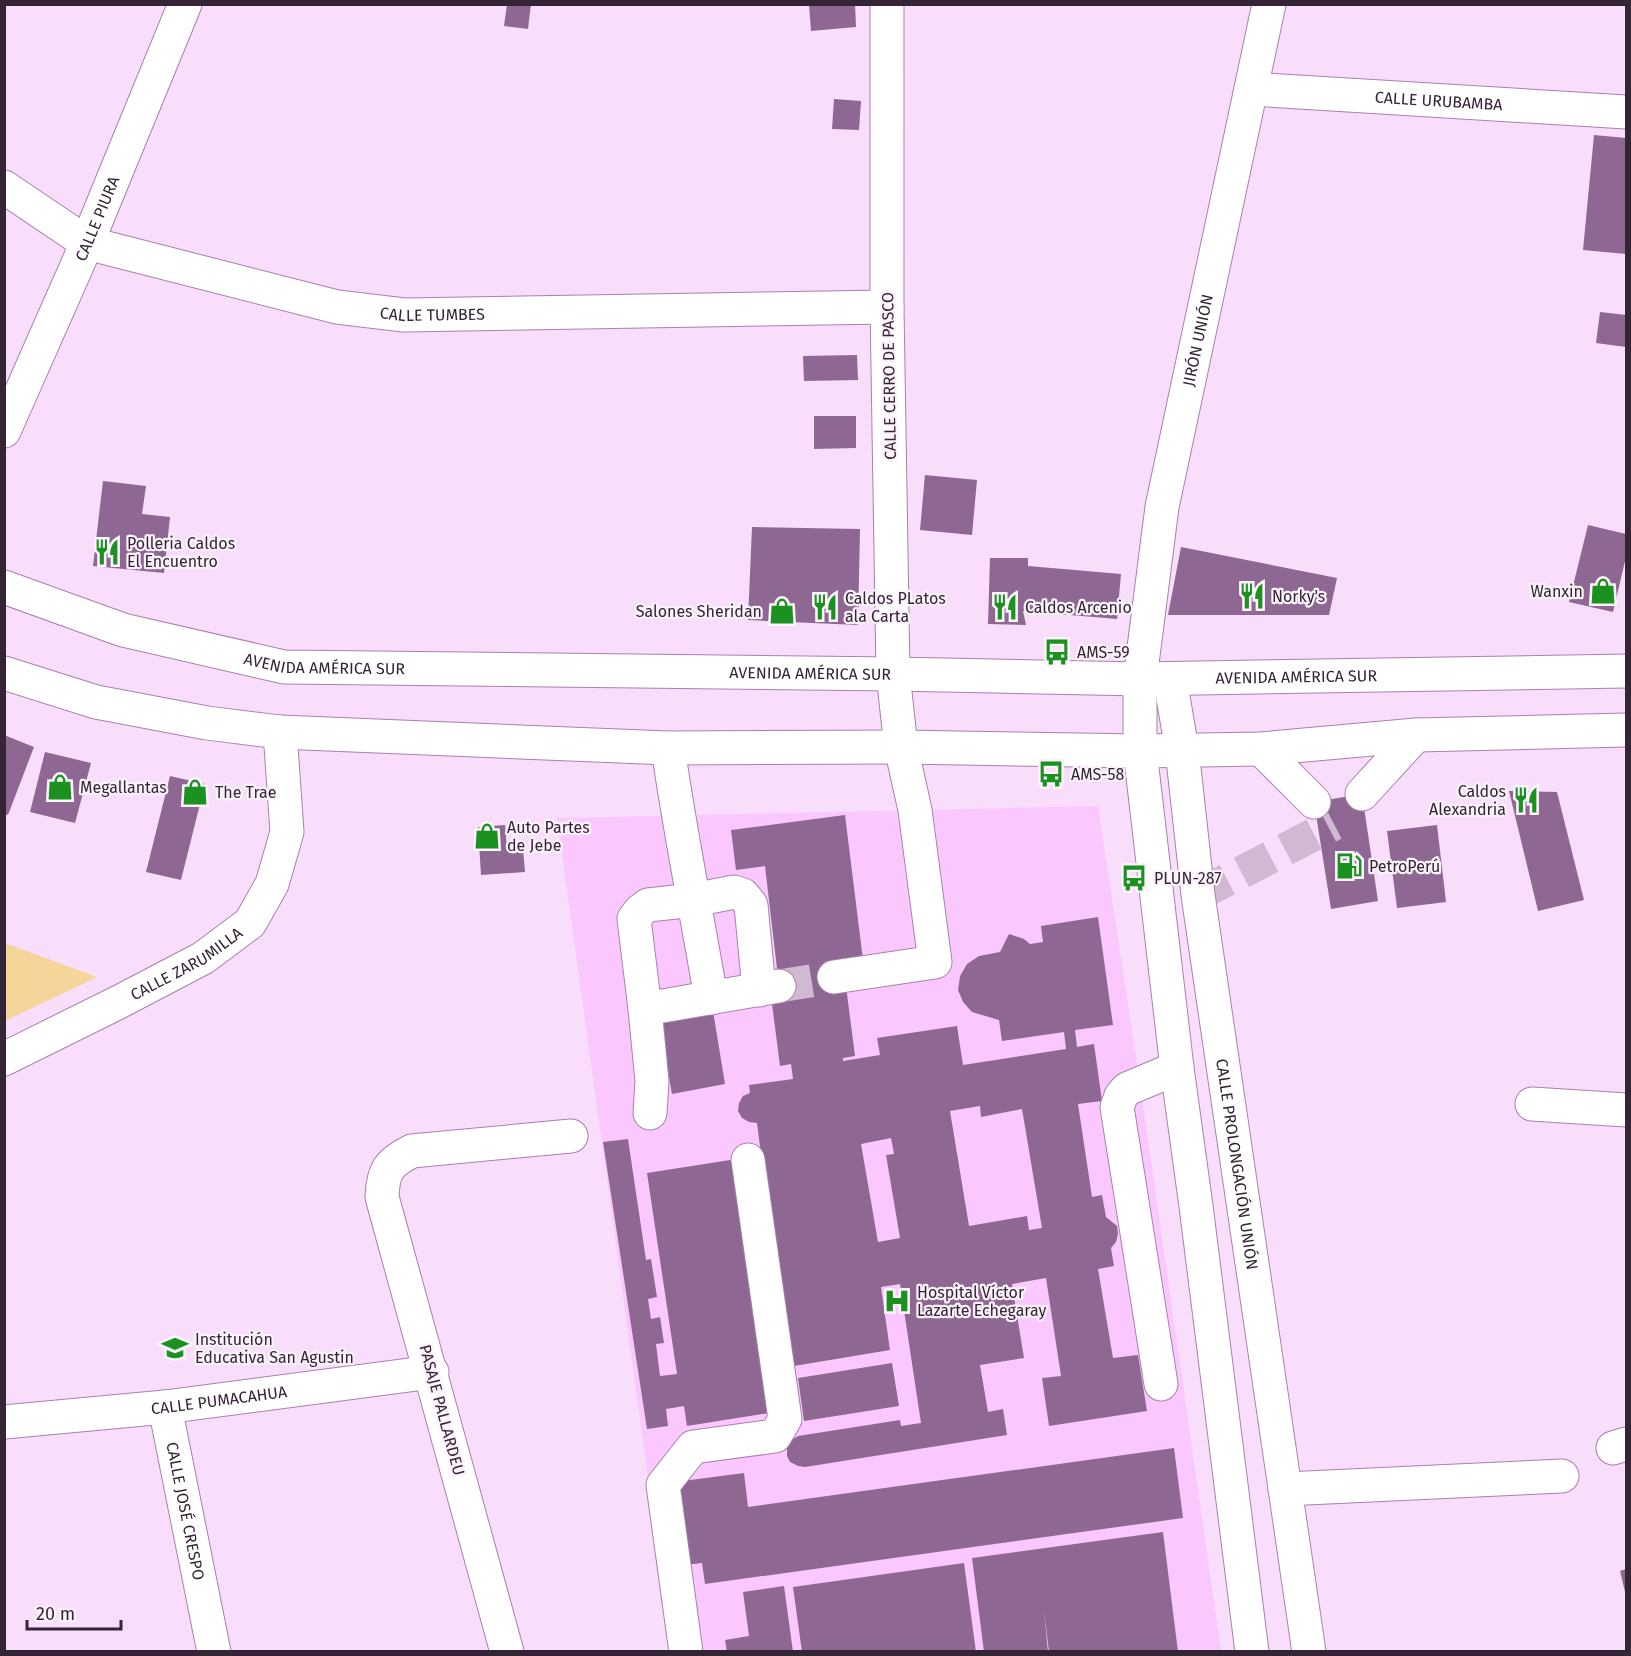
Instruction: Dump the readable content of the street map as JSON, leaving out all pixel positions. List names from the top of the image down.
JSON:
{
  "streets": {
    "main road": [
      "CALLE URUBAMBA",
      "CALLE PIURA",
      "CALLE TUMBES",
      "JIRÓN UNIÓN",
      "CALLE CERRO DE PASCO",
      "AVENIDA AMÉRICA SUR",
      "CALLE ZARUMILLA",
      "CALLE PROLONGACIÓN UNIÓN",
      "CALLE PUMACAHUA",
      "PASAJE PALLARDEU",
      "CALLE JOSÉ CRESPO"
    ]
  },
  "crossings": [
    ["CALLE URUBAMBA", "JIRÓN UNIÓN"],
    ["CALLE PIURA", "CALLE TUMBES"],
    ["CALLE TUMBES", "CALLE CERRO DE PASCO"],
    ["JIRÓN UNIÓN", "AVENIDA AMÉRICA SUR"],
    ["JIRÓN UNIÓN", "CALLE PROLONGACIÓN UNIÓN"],
    ["CALLE CERRO DE PASCO", "AVENIDA AMÉRICA SUR"],
    ["AVENIDA AMÉRICA SUR", "CALLE PROLONGACIÓN UNIÓN"],
    ["CALLE PUMACAHUA", "PASAJE PALLARDEU"],
    ["CALLE PUMACAHUA", "CALLE JOSÉ CRESPO"]
  ],
  "places": {
    "restaurant": [
      "Polleria Caldos El Encuentro",
      "Norky's",
      "Caldos PLatos ala Carta",
      "Caldos Arcenio",
      "Caldos Alexandria"
    ],
    "shop": [
      "Wanxin",
      "Salones Sheridan",
      "Megallantas",
      "The Trae",
      "Auto Partes de Jebe"
    ],
    "bus stop": ["AMS-59", "AMS-58", "PLUN-287"],
    "fuel station": ["PetroPerú"],
    "hospital": ["Hospital Víctor Lazarte Echegaray"],
    "school or university": ["Institución Educativa San Agustin"]
  },
  "scale_bar": "20 m"
}
